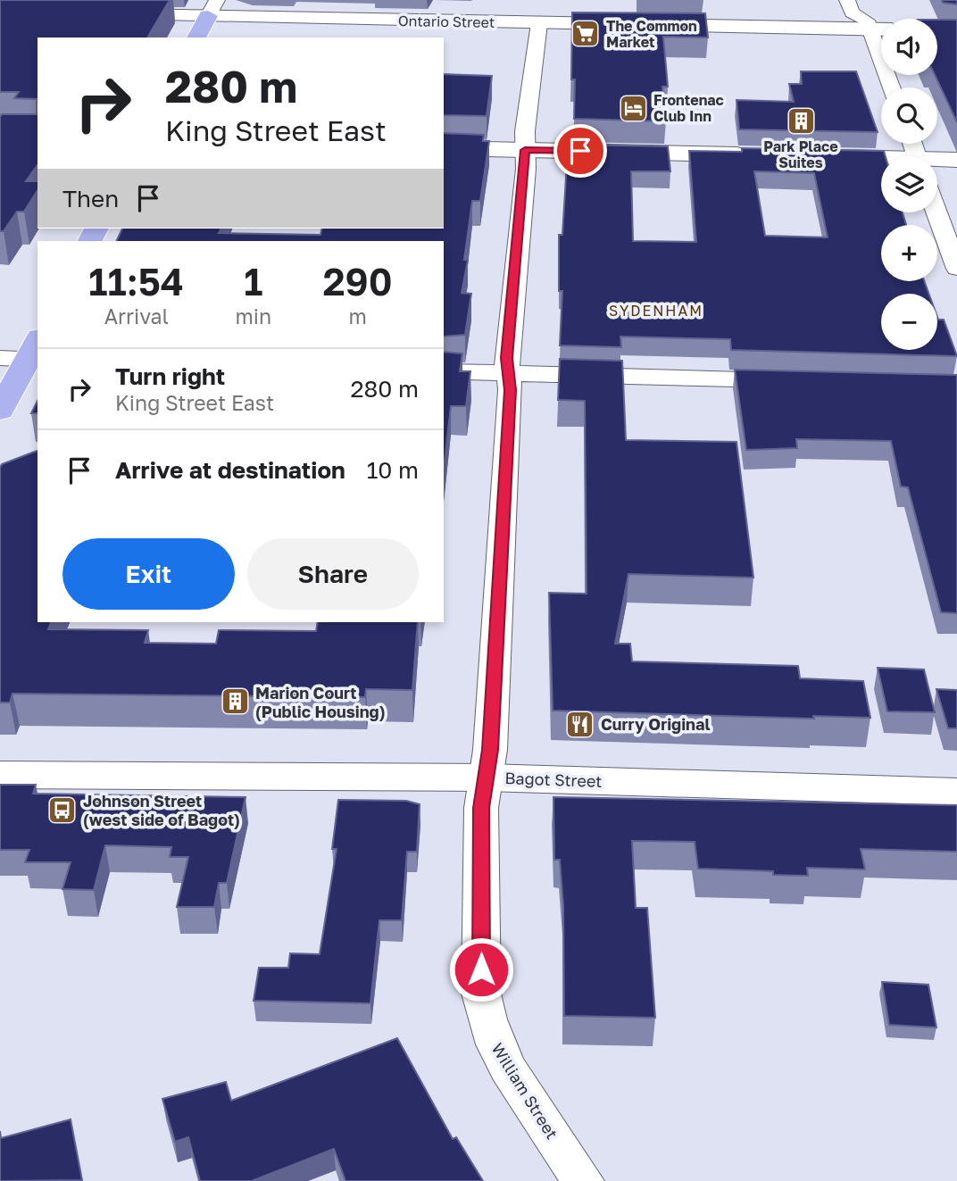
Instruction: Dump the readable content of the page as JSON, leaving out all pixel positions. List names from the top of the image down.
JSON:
{
  "streets": {
    "main road": ["Ontario Street", "Bagot Street"],
    "street": ["William Street"]
  },
  "crossings": [
    ["Ontario Street", "William Street"],
    ["Bagot Street", "William Street"]
  ],
  "districts": ["SYDENHAM"],
  "places": {
    "supermarket": ["The Common Market"],
    "hotel": ["Frontenac Club Inn"],
    "building": ["Park Place Suites", "Marion Court (Public Housing)"],
    "restaurant": ["Curry Original"],
    "bus stop": ["Johnson Street (west side of Bagot)"]
  },
  "page": {
    "map_buttons": ["+", "−"],
    "turn": ["280 m", "King Street East"],
    "then": "Then",
    "eta": [
      "11:54",
      "Arrival",
      "1",
      "min",
      "290",
      "m"
    ],
    "list": [
      {
        "name": "Turn right",
        "note": "King Street East",
        "value": "280 m"
      },
      {
        "name": "Arrive at destination",
        "value": "10 m"
      }
    ],
    "buttons": ["Exit", "Share"]
  }
}
